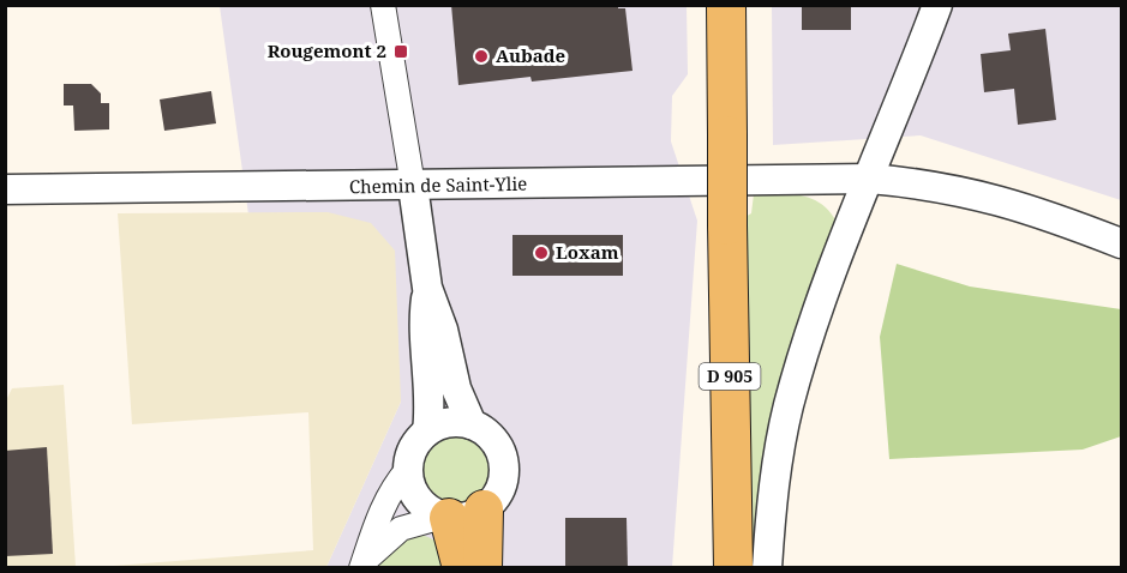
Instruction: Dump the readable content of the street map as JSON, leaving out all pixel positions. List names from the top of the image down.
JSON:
{
  "streets": {
    "main road": ["D 905"],
    "street": ["Chemin de Saint-Ylie"]
  },
  "places": {
    "transit": ["Rougemont 2"],
    "other": ["Aubade", "Loxam"]
  }
}
